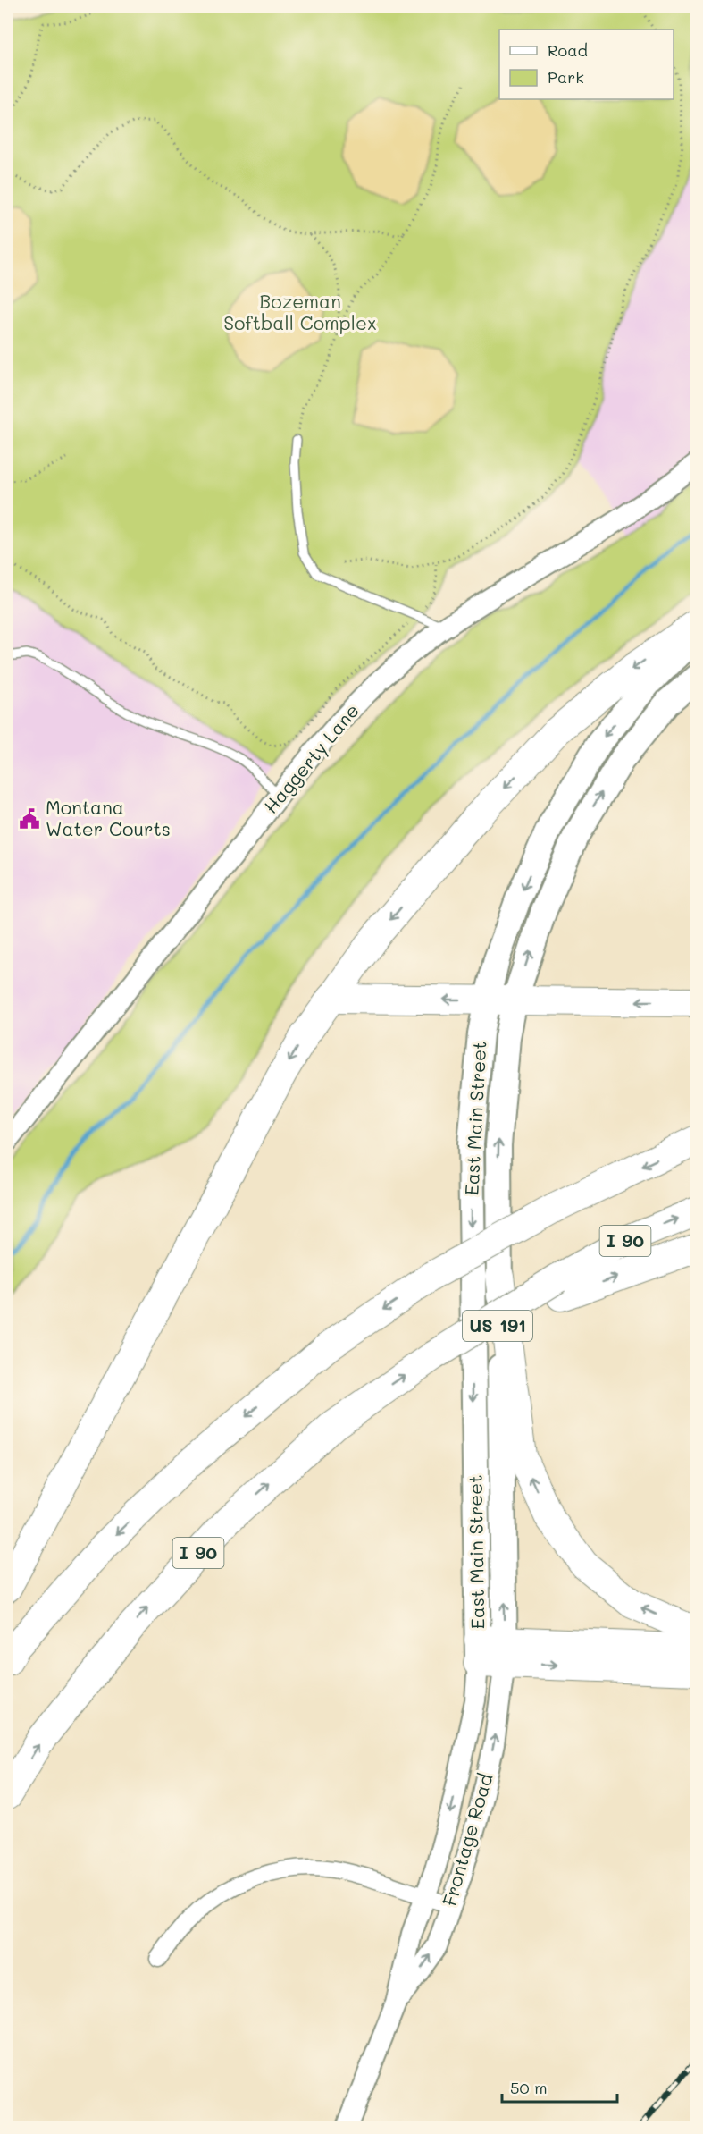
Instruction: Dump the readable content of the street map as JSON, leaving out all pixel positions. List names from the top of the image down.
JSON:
{
  "streets": {
    "highway": ["East Main Street", "I 90", "US 191"],
    "street": ["Haggerty Lane", "Frontage Road"]
  },
  "crossings": [
    ["East Main Street", "Frontage Road"],
    ["I 90", "US 191"]
  ],
  "parks": ["Bozeman Softball Complex"],
  "places": {
    "public building": ["Montana Water Courts"]
  },
  "legend": ["Road", "Park"],
  "scale_bar": "50 m"
}
